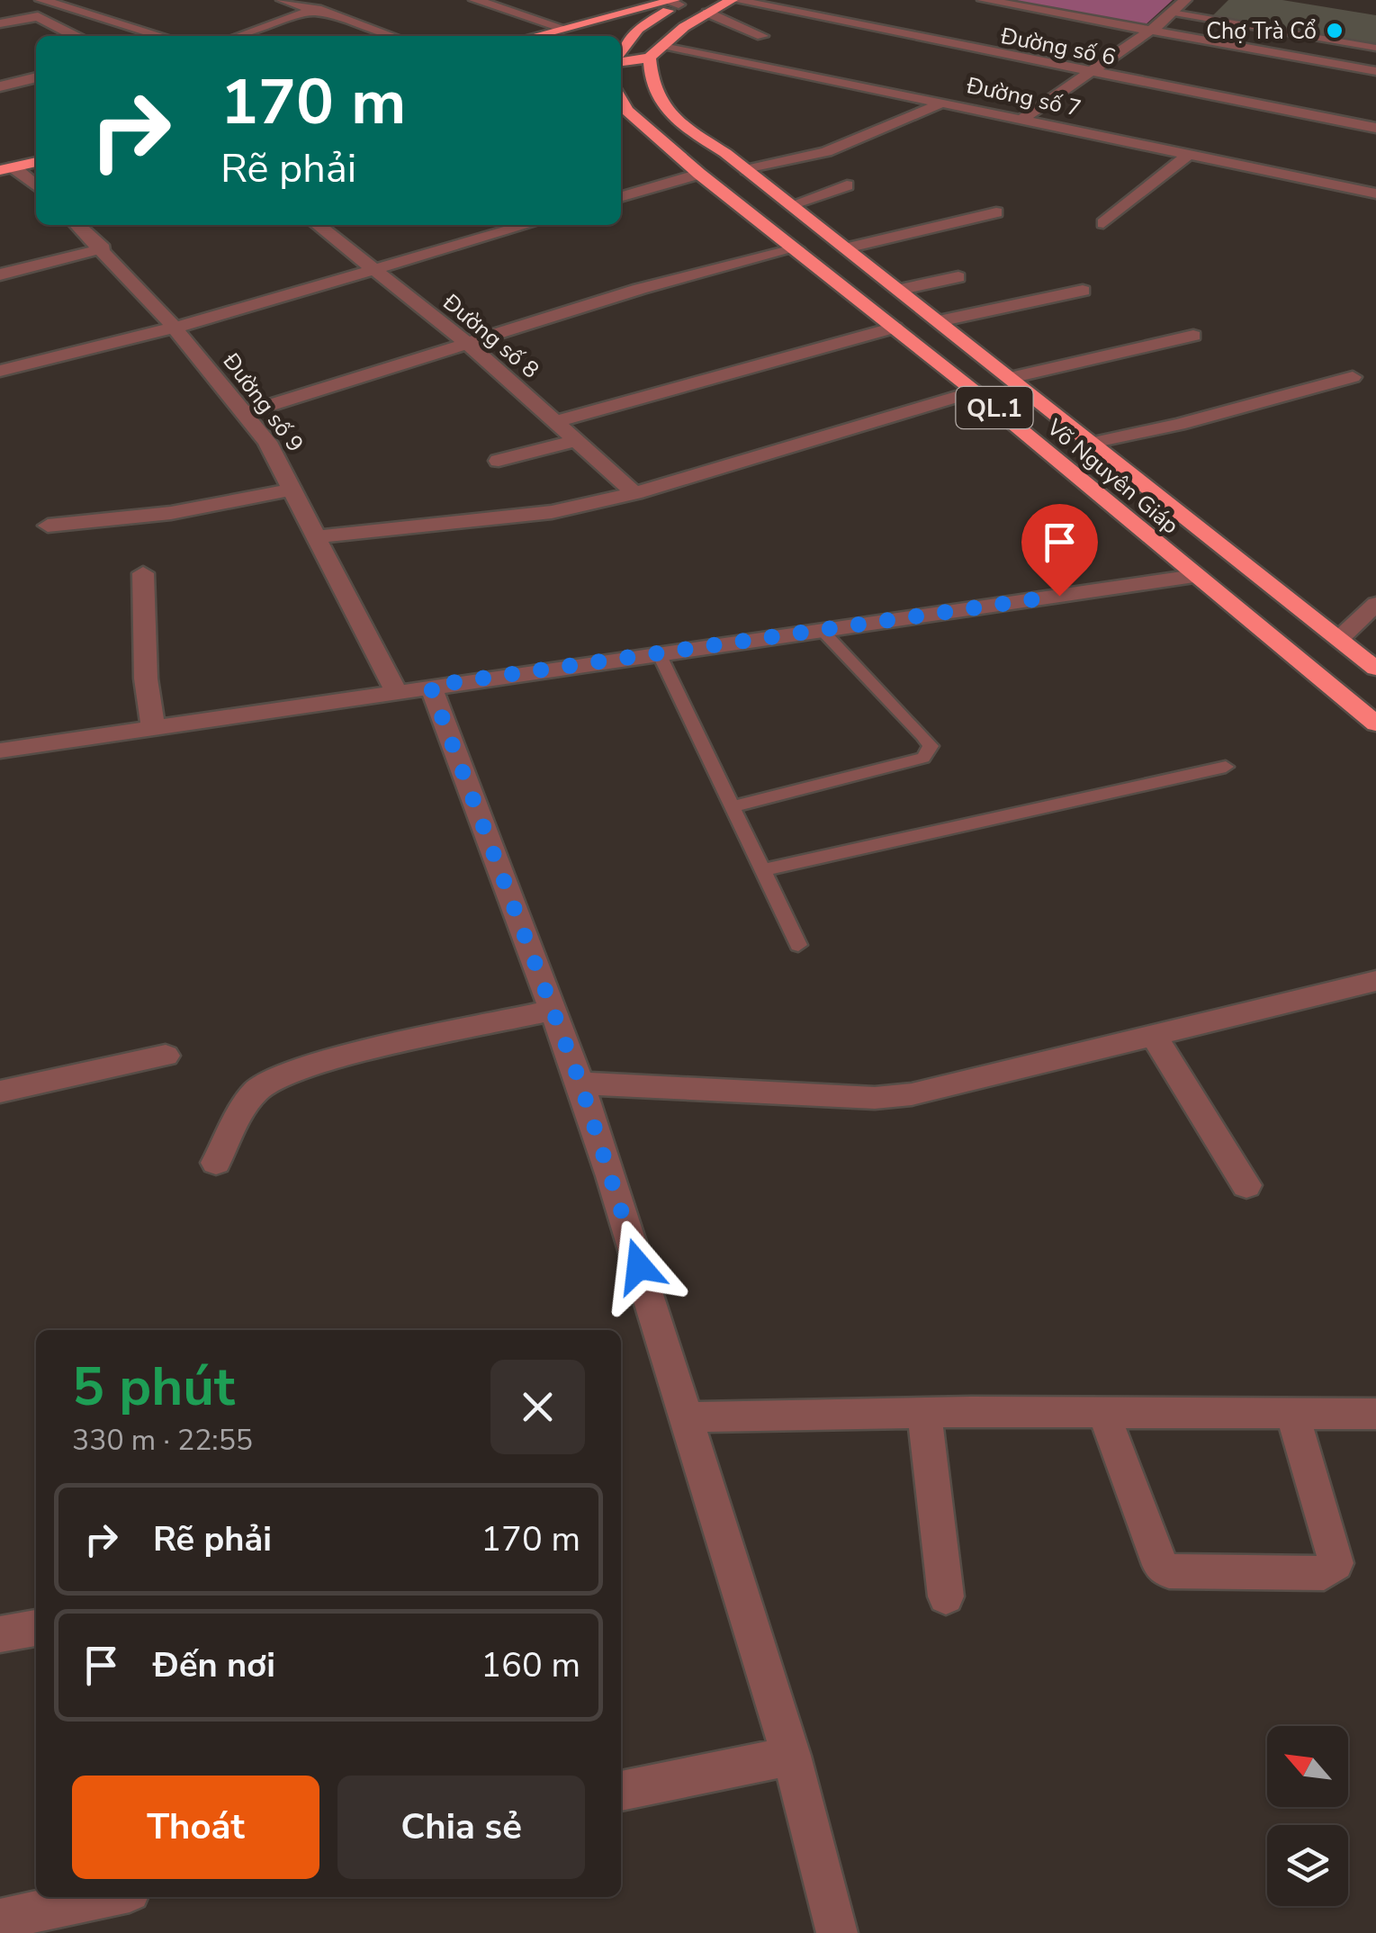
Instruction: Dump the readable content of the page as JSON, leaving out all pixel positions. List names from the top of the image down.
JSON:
{
  "streets": {
    "highway": ["QL.1", "Võ Nguyên Giáp"],
    "street": [
      "Đường số 6",
      "Đường số 7",
      "Đường số 8",
      "Đường số 9"
    ]
  },
  "crossings": [
    ["Đường số 7", "Võ Nguyên Giáp"]
  ],
  "places": ["Chợ Trà Cổ"],
  "north": "top left",
  "page": {
    "turn": ["170 m", "Rẽ phải"],
    "heading": ["5 phút", "330 m · 22:55"],
    "list": [
      {
        "name": "Rẽ phải",
        "value": "170 m"
      },
      {
        "name": "Đến nơi",
        "value": "160 m"
      }
    ],
    "buttons": ["Thoát", "Chia sẻ"]
  }
}
